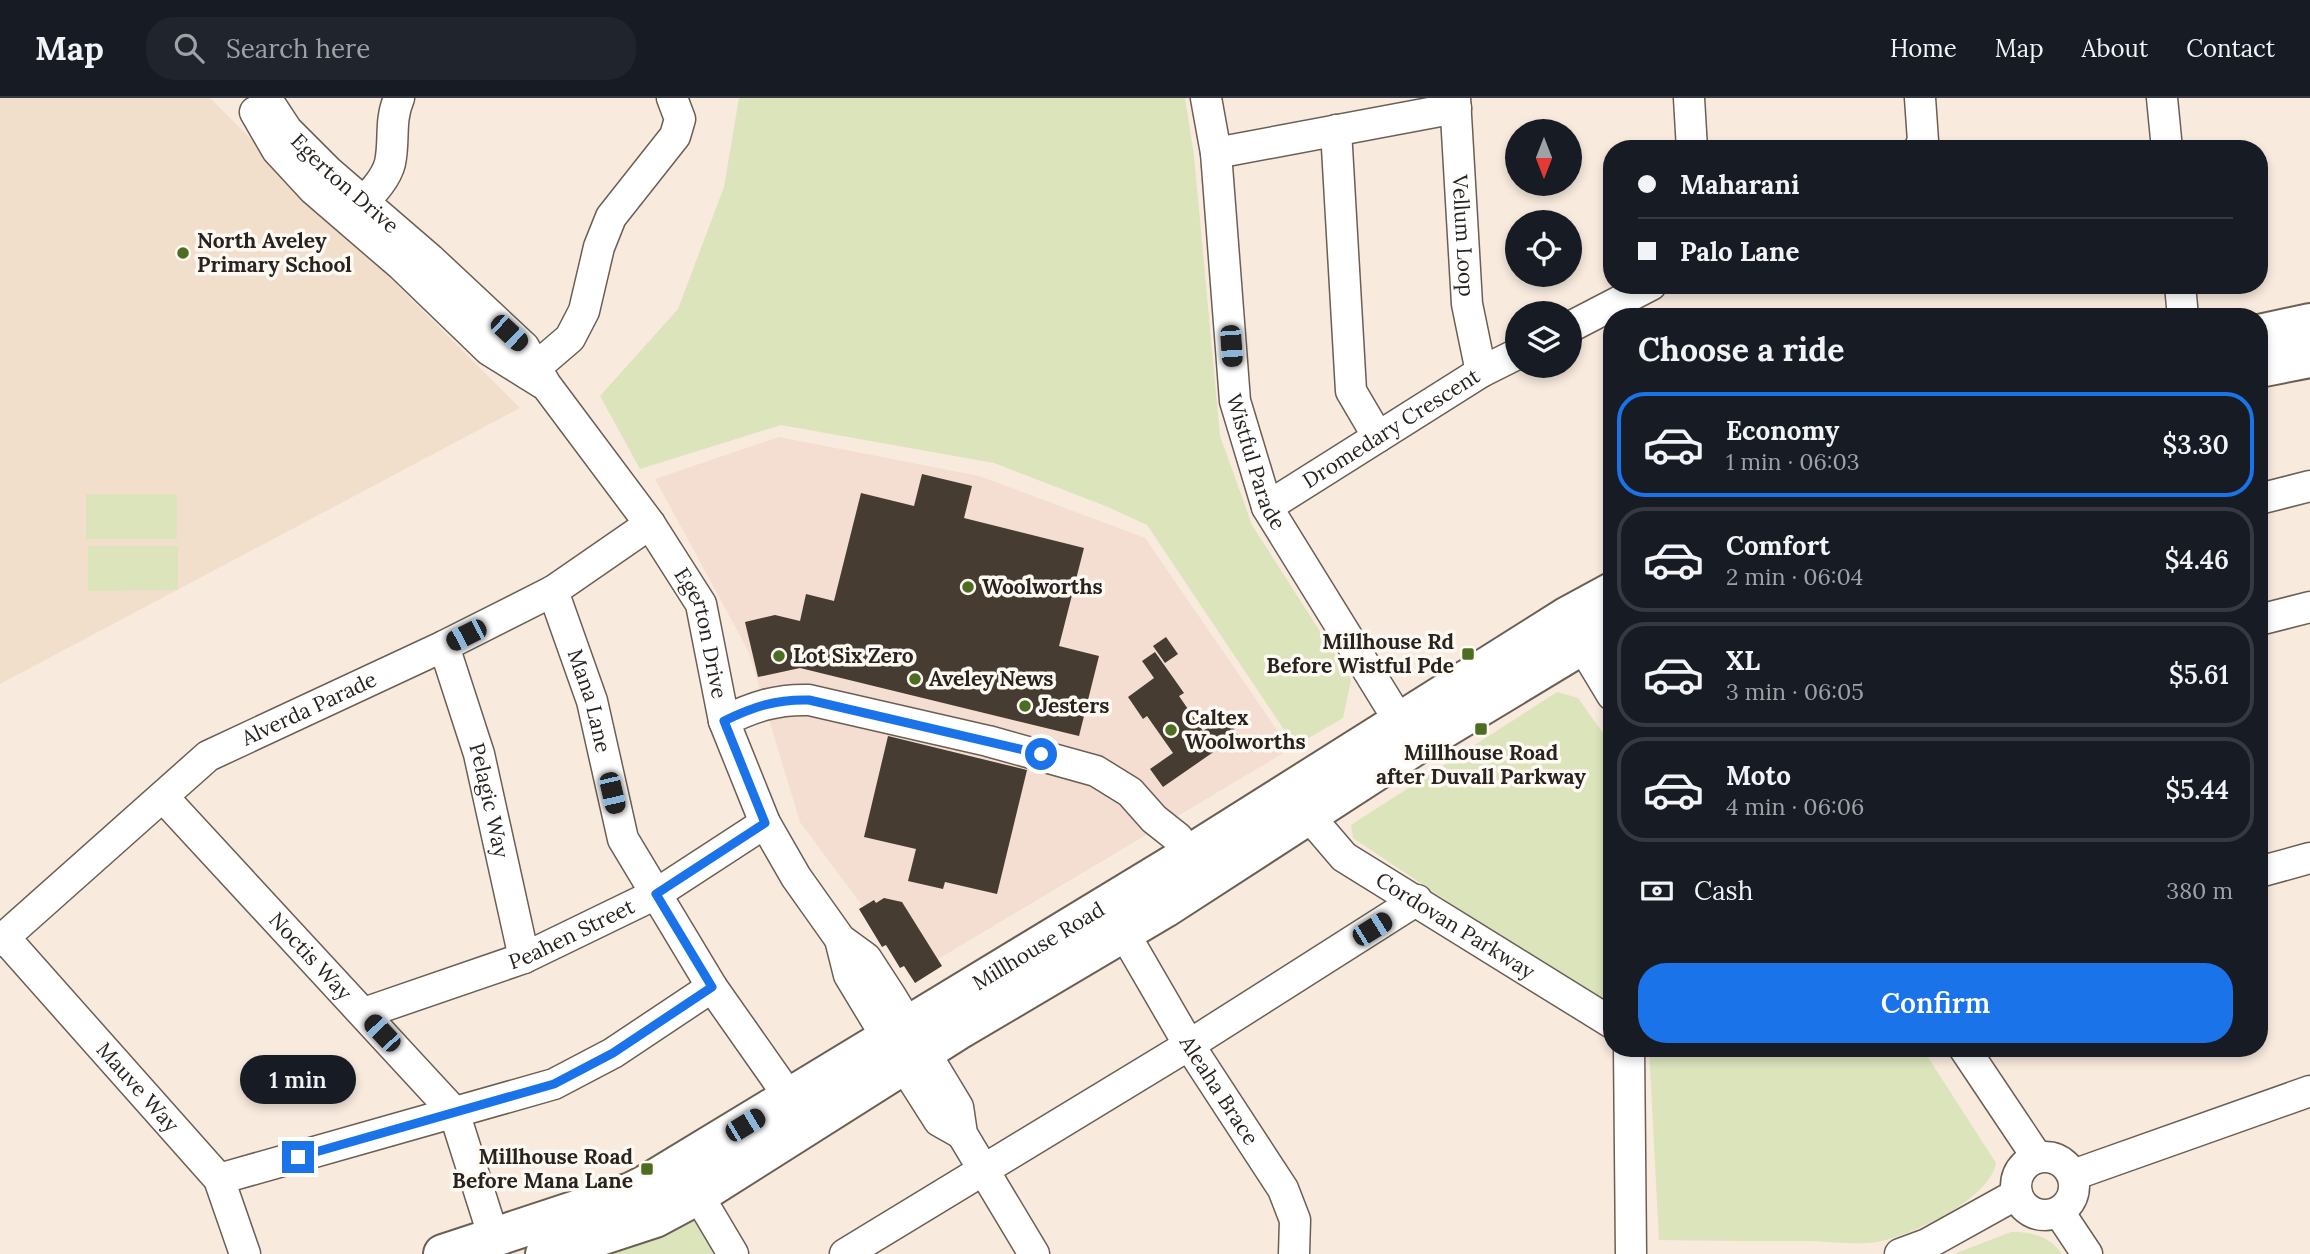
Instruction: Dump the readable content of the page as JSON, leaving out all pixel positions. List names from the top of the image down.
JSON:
{
  "streets": {
    "main road": ["Millhouse Road"],
    "street": [
      "Egerton Drive",
      "Vellum Loop",
      "Dromedary Crescent",
      "Wistful Parade",
      "Mana Lane",
      "Alverda Parade",
      "Pelagic Way",
      "Cordovan Parkway",
      "Peahen Street",
      "Noctis Way",
      "Mauve Way",
      "Aleaha Brace"
    ]
  },
  "crossings": [
    ["Egerton Drive", "Alverda Parade"],
    ["Egerton Drive", "Peahen Street"],
    ["Egerton Drive", "Millhouse Road"],
    ["Vellum Loop", "Dromedary Crescent"],
    ["Dromedary Crescent", "Wistful Parade"],
    ["Wistful Parade", "Millhouse Road"],
    ["Mana Lane", "Alverda Parade"],
    ["Mana Lane", "Peahen Street"],
    ["Mana Lane", "Millhouse Road"],
    ["Alverda Parade", "Pelagic Way"],
    ["Alverda Parade", "Noctis Way"],
    ["Alverda Parade", "Mauve Way"],
    ["Pelagic Way", "Peahen Street"],
    ["Cordovan Parkway", "Millhouse Road"],
    ["Peahen Street", "Noctis Way"],
    ["Millhouse Road", "Noctis Way"],
    ["Millhouse Road", "Aleaha Brace"]
  ],
  "places": {
    "other": [
      "North Aveley Primary School",
      "Woolworths",
      "Lot Six Zero",
      "Aveley News",
      "Jesters",
      "Caltex Woolworths"
    ],
    "transit": ["Millhouse Rd Before Wistful Pde", "Millhouse Road after Duvall Parkway", "Millhouse Road Before Mana Lane"]
  },
  "north": "bottom",
  "page": {
    "header": "Map",
    "search": "Search here",
    "nav": [
      "Home",
      "Map",
      "About",
      "Contact"
    ],
    "banner": ["Maharani", "Palo Lane"],
    "heading": "Choose a ride",
    "list": [
      {
        "name": "Economy",
        "note": "1 min · 06:03",
        "value": "$3.30"
      },
      {
        "name": "Comfort",
        "note": "2 min · 06:04",
        "value": "$4.46"
      },
      {
        "name": "XL",
        "note": "3 min · 06:05",
        "value": "$5.61"
      },
      {
        "name": "Moto",
        "note": "4 min · 06:06",
        "value": "$5.44"
      }
    ],
    "pay": ["Cash", "380 m"],
    "buttons": "Confirm",
    "bubble": "1 min"
  }
}
